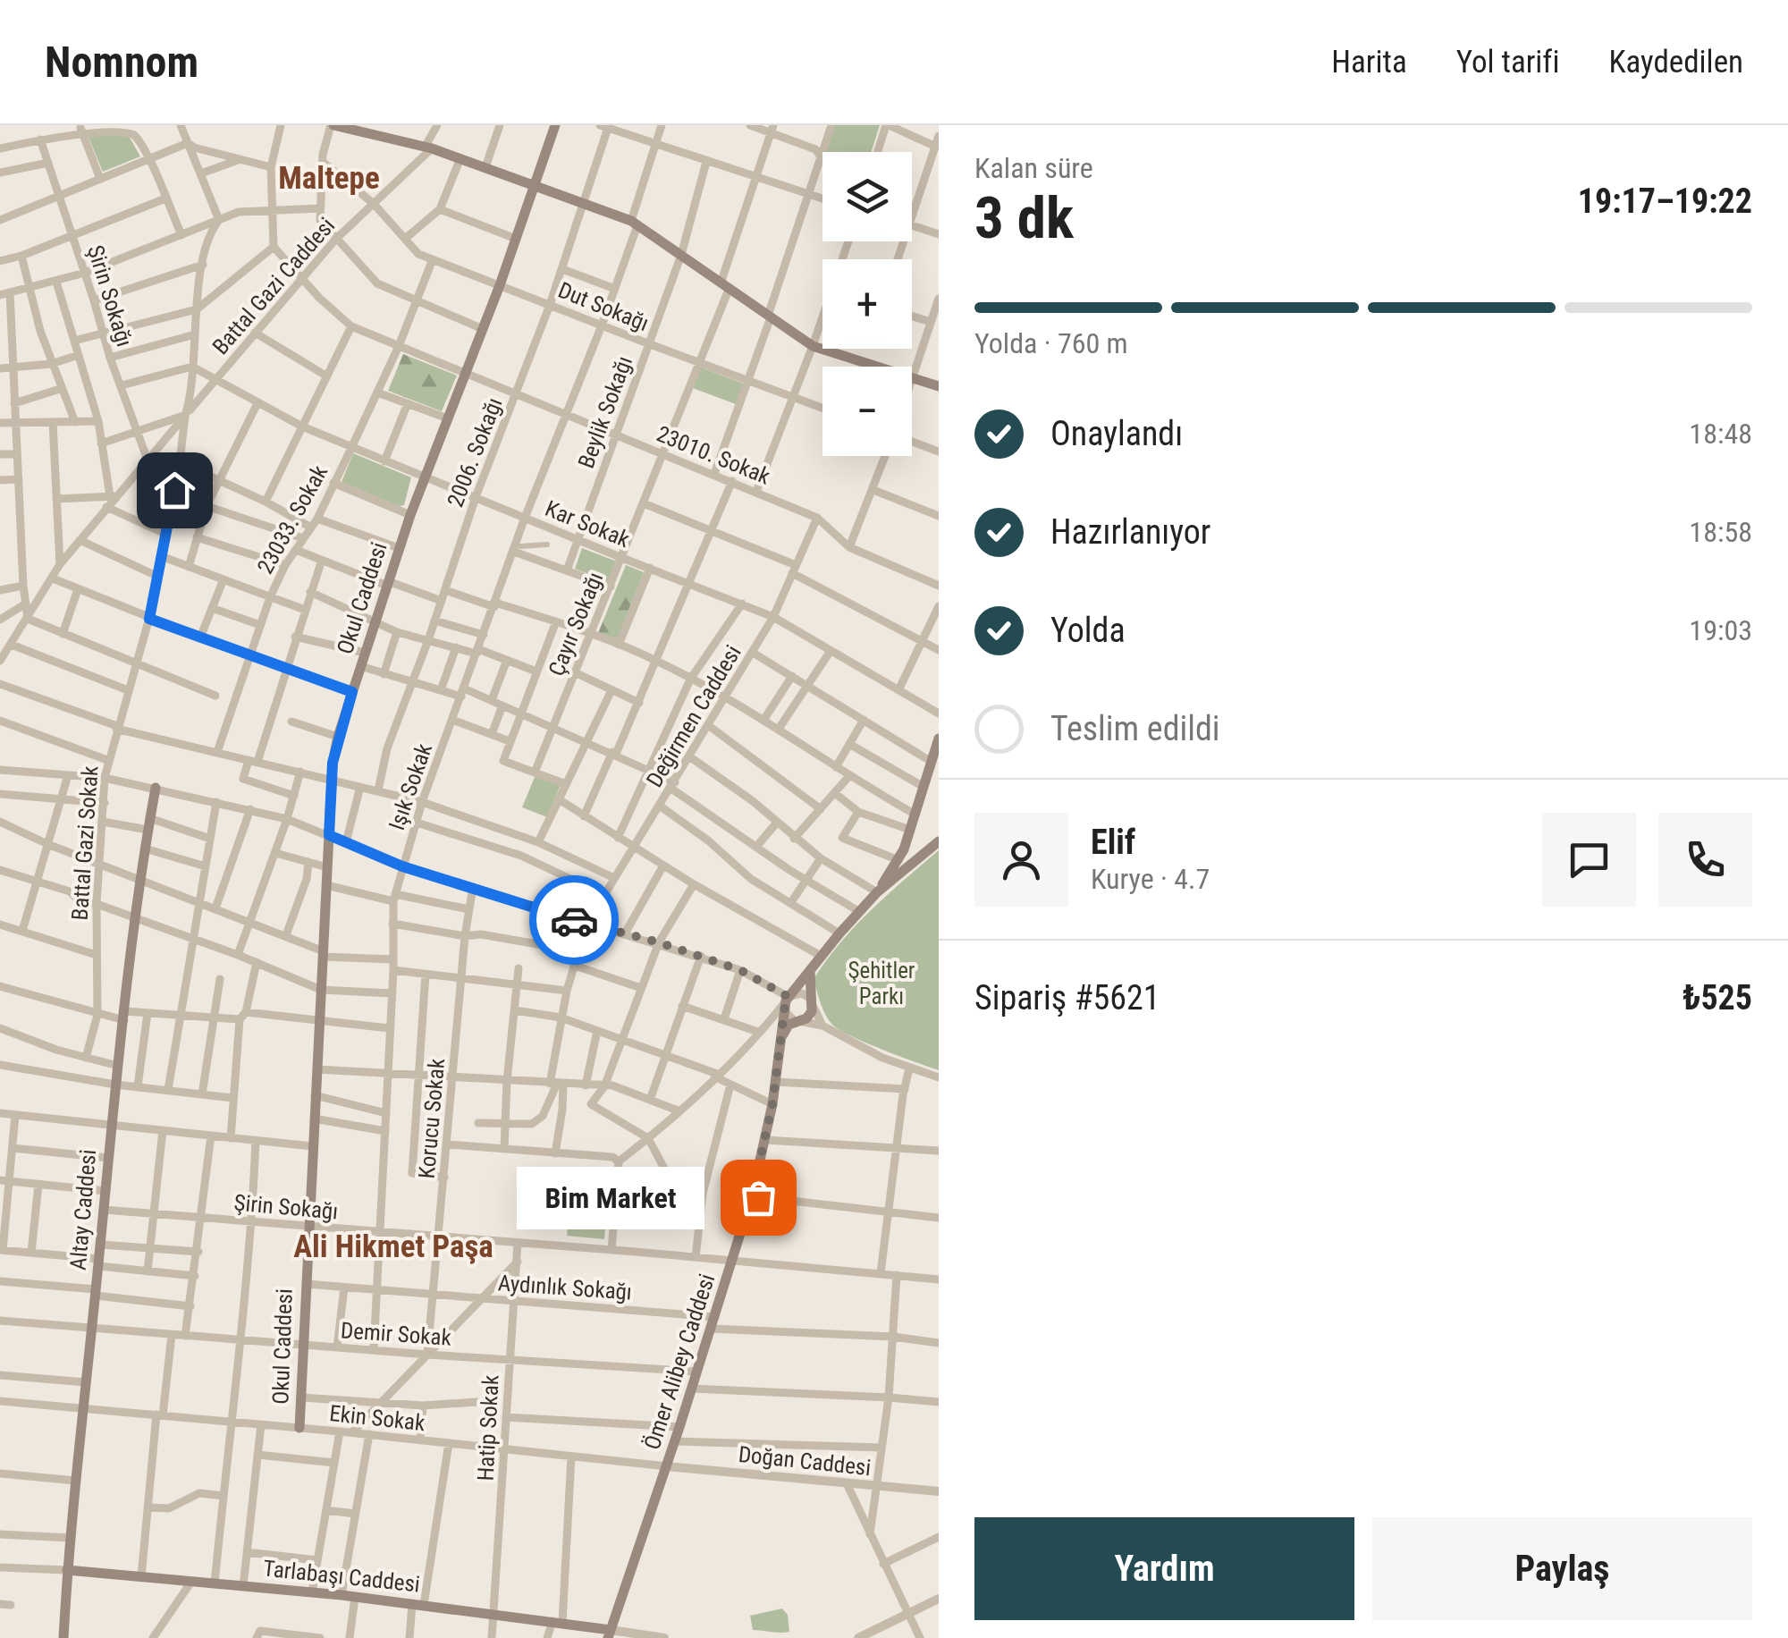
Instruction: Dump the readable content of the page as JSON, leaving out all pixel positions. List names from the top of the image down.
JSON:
{
  "streets": {
    "main road": [
      "Okul Caddesi",
      "Altay Caddesi",
      "Ömer Alibey Caddesi",
      "Tarlabaşı Caddesi"
    ],
    "street": [
      "Battal Gazi Caddesi",
      "Şirin Sokağı",
      "Dut Sokağı",
      "Beylik Sokağı",
      "2006. Sokağı",
      "23010. Sokak",
      "23033. Sokak",
      "Kar Sokak",
      "Çayır Sokağı",
      "Değirmen Caddesi",
      "Işık Sokak",
      "Battal Gazi Sokak",
      "Korucu Sokak",
      "Aydınlık Sokağı",
      "Demir Sokak",
      "Ekin Sokak",
      "Hatip Sokak",
      "Doğan Caddesi"
    ]
  },
  "crossings": [
    ["Battal Gazi Caddesi", "Şirin Sokağı"],
    ["Battal Gazi Caddesi", "Dut Sokağı"],
    ["Battal Gazi Caddesi", "Kar Sokak"],
    ["Battal Gazi Caddesi", "Battal Gazi Sokak"],
    ["Şirin Sokağı", "Okul Caddesi"],
    ["Şirin Sokağı", "Işık Sokak"],
    ["Şirin Sokağı", "Korucu Sokak"],
    ["Şirin Sokağı", "Altay Caddesi"],
    ["Şirin Sokağı", "Ömer Alibey Caddesi"],
    ["Şirin Sokağı", "Hatip Sokak"],
    ["Dut Sokağı", "Beylik Sokağı"],
    ["Dut Sokağı", "2006. Sokağı"],
    ["Dut Sokağı", "23033. Sokak"],
    ["Dut Sokağı", "Okul Caddesi"],
    ["Dut Sokağı", "Çayır Sokağı"],
    ["Dut Sokağı", "Işık Sokak"],
    ["Beylik Sokağı", "23010. Sokak"],
    ["Beylik Sokağı", "Kar Sokak"],
    ["2006. Sokağı", "23010. Sokak"],
    ["2006. Sokağı", "Kar Sokak"],
    ["23010. Sokak", "23033. Sokak"],
    ["23010. Sokak", "Okul Caddesi"],
    ["23010. Sokak", "Çayır Sokağı"],
    ["23010. Sokak", "Değirmen Caddesi"],
    ["23010. Sokak", "Işık Sokak"],
    ["23033. Sokak", "Kar Sokak"],
    ["Kar Sokak", "Okul Caddesi"],
    ["Kar Sokak", "Çayır Sokağı"],
    ["Kar Sokak", "Değirmen Caddesi"],
    ["Kar Sokak", "Işık Sokak"],
    ["Kar Sokak", "Battal Gazi Sokak"],
    ["Okul Caddesi", "Aydınlık Sokağı"],
    ["Okul Caddesi", "Demir Sokak"],
    ["Okul Caddesi", "Ekin Sokak"],
    ["Işık Sokak", "Aydınlık Sokağı"],
    ["Işık Sokak", "Demir Sokak"],
    ["Korucu Sokak", "Aydınlık Sokağı"],
    ["Korucu Sokak", "Demir Sokak"],
    ["Altay Caddesi", "Demir Sokak"],
    ["Altay Caddesi", "Ekin Sokak"],
    ["Altay Caddesi", "Tarlabaşı Caddesi"],
    ["Aydınlık Sokağı", "Ömer Alibey Caddesi"],
    ["Aydınlık Sokağı", "Hatip Sokak"],
    ["Demir Sokak", "Ömer Alibey Caddesi"],
    ["Demir Sokak", "Hatip Sokak"],
    ["Ömer Alibey Caddesi", "Ekin Sokak"],
    ["Ömer Alibey Caddesi", "Doğan Caddesi"],
    ["Ömer Alibey Caddesi", "Tarlabaşı Caddesi"],
    ["Ekin Sokak", "Hatip Sokak"],
    ["Ekin Sokak", "Doğan Caddesi"],
    ["Hatip Sokak", "Tarlabaşı Caddesi"]
  ],
  "districts": ["Maltepe", "Ali Hikmet Paşa"],
  "parks": ["Şehitler Parkı"],
  "places": ["Bim Market"],
  "page": {
    "header": "Nomnom",
    "nav": ["Harita", "Yol tarifi", "Kaydedilen"],
    "heading": ["3 dk", "Kalan süre", "19:17–19:22"],
    "panel": [
      "Elif",
      "Kurye · 4.7",
      "Sipariş #5621",
      "₺525"
    ],
    "map_buttons": ["+", "−"],
    "bar": "Yolda · 760 m",
    "list": [
      ["Onaylandı", "18:48"],
      ["Hazırlanıyor", "18:58"],
      ["Yolda", "19:03"],
      "Teslim edildi"
    ],
    "bubble": "Bim Market",
    "buttons": ["Yardım", "Paylaş"]
  }
}
